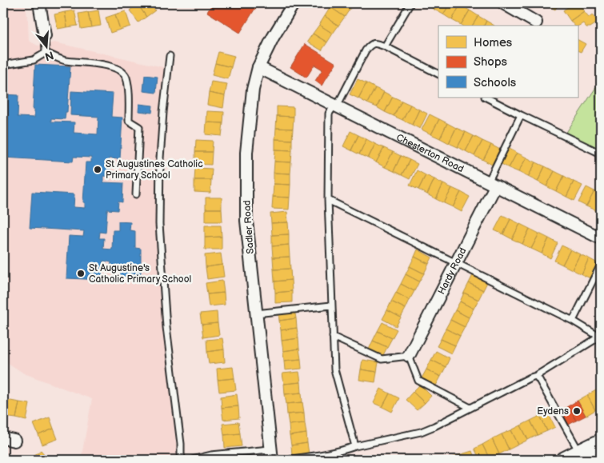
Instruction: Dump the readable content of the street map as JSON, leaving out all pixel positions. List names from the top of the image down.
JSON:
{
  "streets": {
    "street": ["Chesterton Road", "Sadler Road", "Hardy Road"]
  },
  "crossings": [
    ["Chesterton Road", "Sadler Road"],
    ["Chesterton Road", "Hardy Road"]
  ],
  "places": ["St Augustines Catholic Primary School", "St Augustine's Catholic Primary School", "Eydens"],
  "legend": ["Homes", "Shops", "Schools"],
  "north": "bottom"
}
